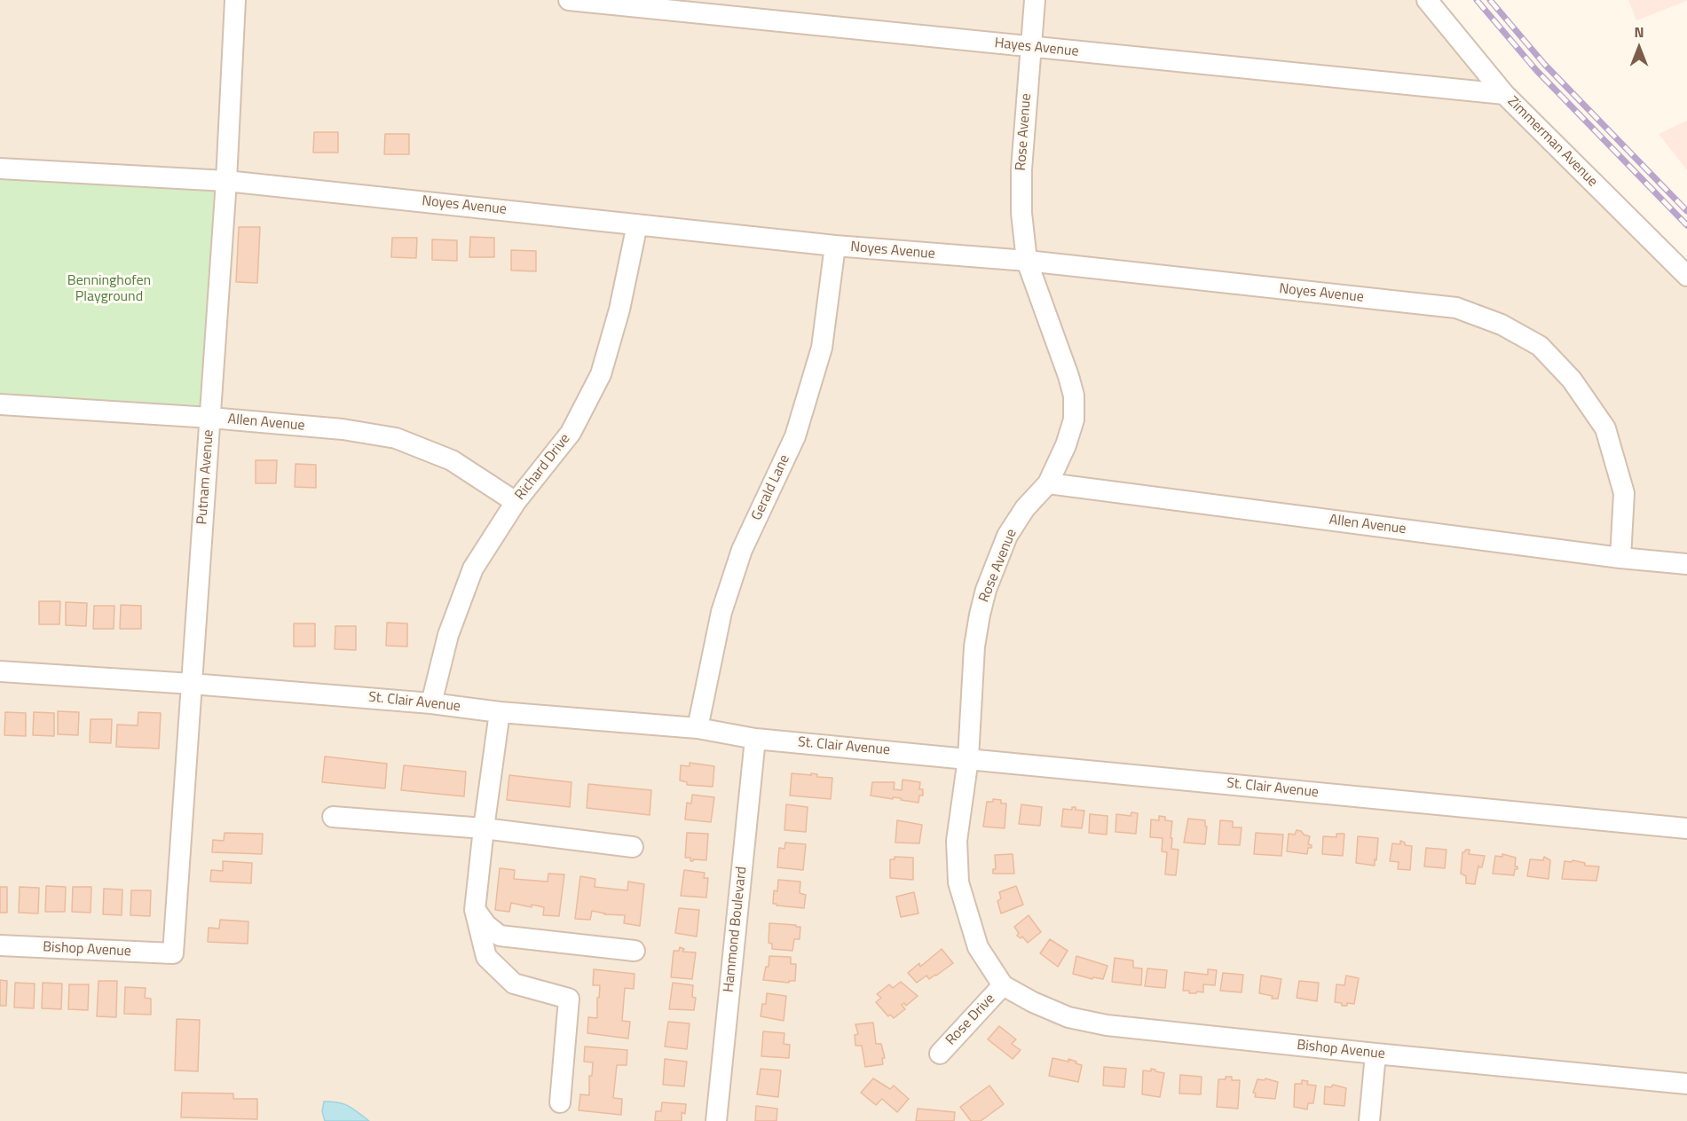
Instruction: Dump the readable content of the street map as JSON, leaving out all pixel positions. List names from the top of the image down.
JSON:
{
  "streets": {
    "street": [
      "Hayes Avenue",
      "Rose Avenue",
      "Zimmerman Avenue",
      "Noyes Avenue",
      "Allen Avenue",
      "Richard Drive",
      "Putnam Avenue",
      "Gerald Lane",
      "St. Clair Avenue",
      "Hammond Boulevard",
      "Bishop Avenue",
      "Rose Drive"
    ]
  },
  "crossings": [
    ["Hayes Avenue", "Rose Avenue"],
    ["Hayes Avenue", "Zimmerman Avenue"],
    ["Rose Avenue", "Noyes Avenue"],
    ["Rose Avenue", "Allen Avenue"],
    ["Rose Avenue", "St. Clair Avenue"],
    ["Rose Avenue", "Bishop Avenue"],
    ["Rose Avenue", "Rose Drive"],
    ["Noyes Avenue", "Allen Avenue"],
    ["Noyes Avenue", "Richard Drive"],
    ["Noyes Avenue", "Putnam Avenue"],
    ["Noyes Avenue", "Gerald Lane"],
    ["Allen Avenue", "Richard Drive"],
    ["Allen Avenue", "Putnam Avenue"],
    ["Richard Drive", "St. Clair Avenue"],
    ["Putnam Avenue", "St. Clair Avenue"],
    ["Putnam Avenue", "Bishop Avenue"],
    ["Gerald Lane", "St. Clair Avenue"],
    ["St. Clair Avenue", "Hammond Boulevard"],
    ["Bishop Avenue", "Rose Drive"]
  ],
  "parks": ["Benninghofen Playground"],
  "north": "top"
}
